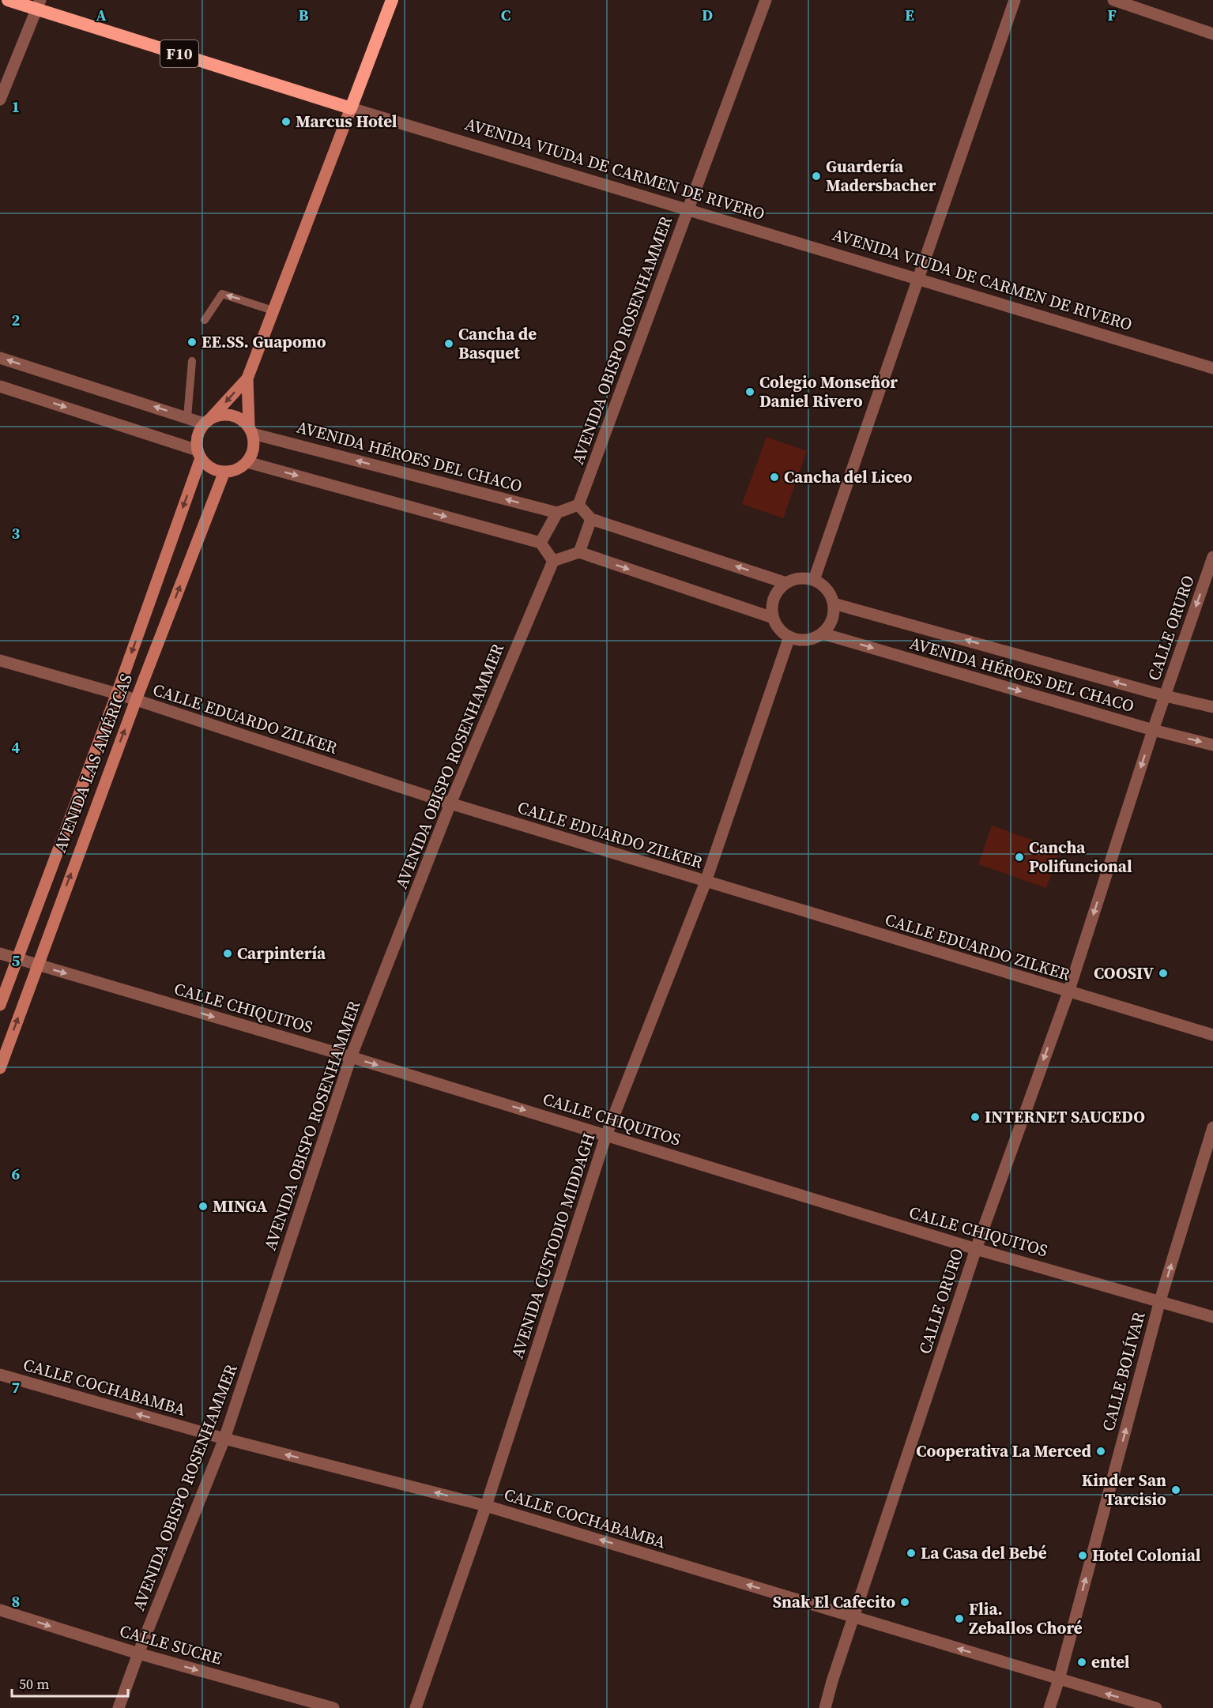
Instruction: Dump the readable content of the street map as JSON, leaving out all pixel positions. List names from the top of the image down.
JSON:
{
  "streets": {
    "highway": ["F10", "AVENIDA VIUDA DE CARMEN DE RIVERO"],
    "main road": ["AVENIDA LAS AMÉRICAS"],
    "street": [
      "AVENIDA OBISPO ROSENHAMMER",
      "AVENIDA HÉROES DEL CHACO",
      "CALLE ORURO",
      "CALLE EDUARDO ZILKER",
      "CALLE CHIQUITOS",
      "AVENIDA CUSTODIO MIDDAGH",
      "CALLE BOLÍVAR",
      "CALLE COCHABAMBA",
      "CALLE SUCRE"
    ]
  },
  "crossings": [
    ["AVENIDA VIUDA DE CARMEN DE RIVERO", "AVENIDA OBISPO ROSENHAMMER"],
    ["AVENIDA OBISPO ROSENHAMMER", "CALLE EDUARDO ZILKER"],
    ["AVENIDA OBISPO ROSENHAMMER", "CALLE CHIQUITOS"],
    ["AVENIDA OBISPO ROSENHAMMER", "CALLE COCHABAMBA"],
    ["AVENIDA OBISPO ROSENHAMMER", "CALLE SUCRE"],
    ["AVENIDA HÉROES DEL CHACO", "CALLE ORURO"],
    ["AVENIDA HÉROES DEL CHACO", "AVENIDA LAS AMÉRICAS"],
    ["AVENIDA HÉROES DEL CHACO", "AVENIDA CUSTODIO MIDDAGH"],
    ["CALLE ORURO", "CALLE EDUARDO ZILKER"],
    ["CALLE ORURO", "CALLE CHIQUITOS"],
    ["CALLE ORURO", "CALLE COCHABAMBA"],
    ["CALLE EDUARDO ZILKER", "AVENIDA LAS AMÉRICAS"],
    ["CALLE EDUARDO ZILKER", "AVENIDA CUSTODIO MIDDAGH"],
    ["AVENIDA LAS AMÉRICAS", "CALLE CHIQUITOS"],
    ["CALLE CHIQUITOS", "AVENIDA CUSTODIO MIDDAGH"],
    ["CALLE CHIQUITOS", "CALLE BOLÍVAR"],
    ["AVENIDA CUSTODIO MIDDAGH", "CALLE COCHABAMBA"],
    ["CALLE BOLÍVAR", "CALLE COCHABAMBA"]
  ],
  "one_way": [
    "CALLE ORURO",
    "CALLE CHIQUITOS",
    "CALLE BOLÍVAR",
    "CALLE COCHABAMBA",
    "CALLE SUCRE"
  ],
  "places": [
    "Marcus Hotel",
    "Guardería Madersbacher",
    "EE.SS. Guapomo",
    "Cancha de Basquet",
    "Colegio Monseñor Daniel Rivero",
    "Cancha del Liceo",
    "Cancha Polifuncional",
    "Carpintería",
    "COOSIV",
    "INTERNET SAUCEDO",
    "MINGA",
    "Cooperativa La Merced",
    "Kinder San Tarcisio",
    "La Casa del Bebé",
    "Hotel Colonial",
    "Snak El Cafecito",
    "Flia. Zeballos Choré",
    "entel"
  ],
  "scale_bar": "50 m",
  "grid": {
    "columns": [
      "A",
      "B",
      "C",
      "D",
      "E",
      "F"
    ],
    "rows": [
      "1",
      "2",
      "3",
      "4",
      "5",
      "6",
      "7",
      "8"
    ]
  }
}
